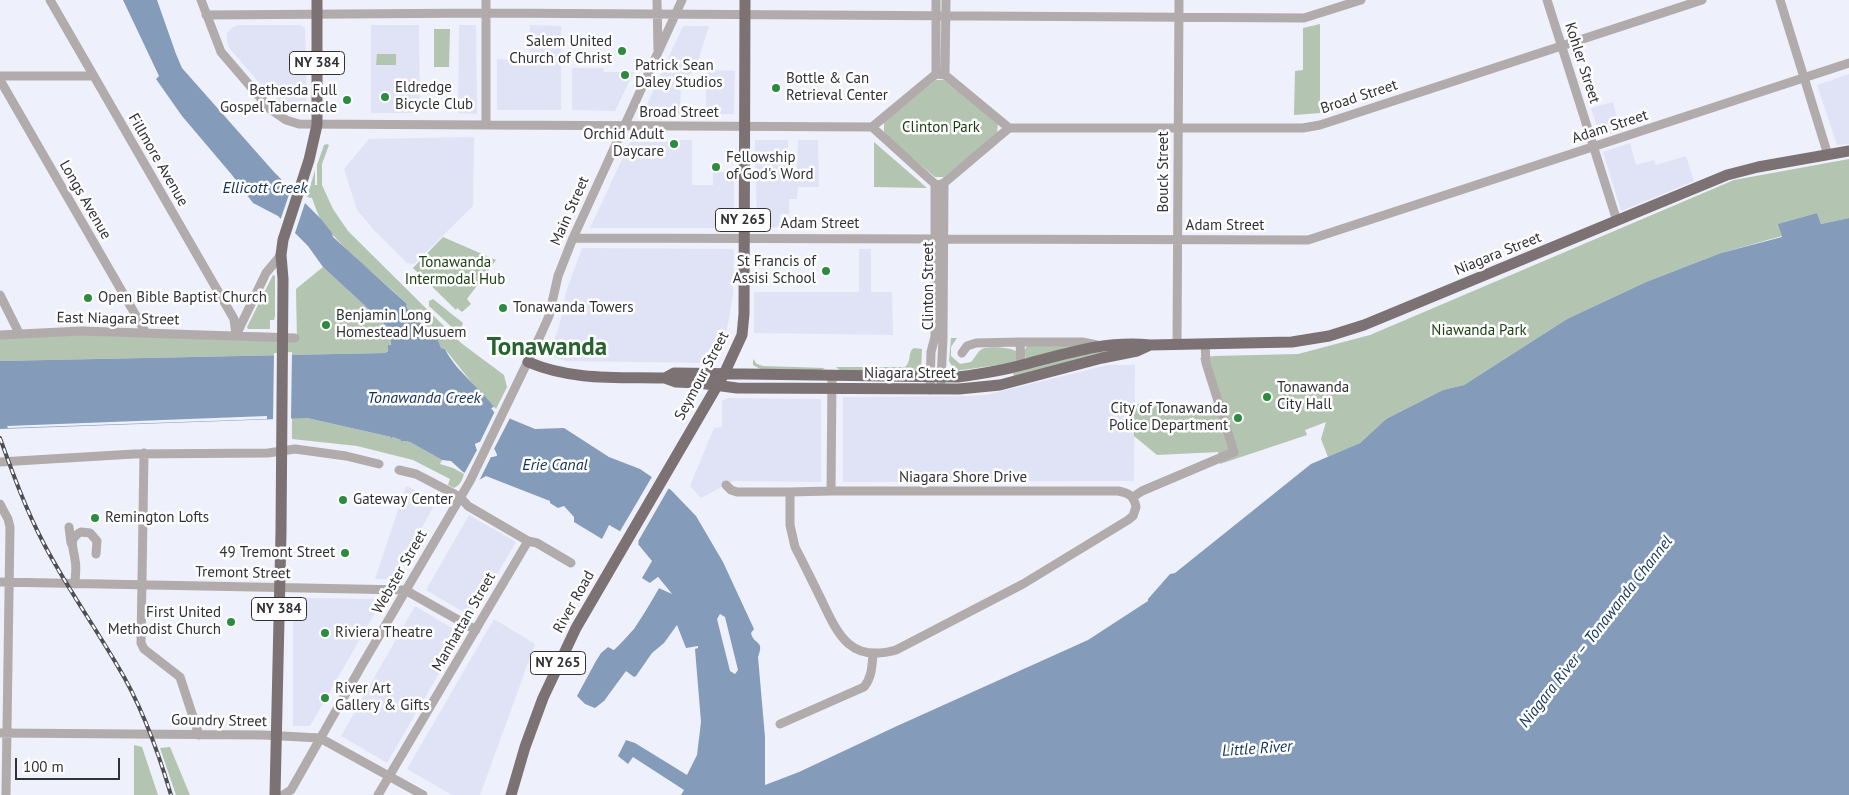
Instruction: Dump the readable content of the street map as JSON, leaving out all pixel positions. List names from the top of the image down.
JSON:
{
  "streets": {
    "main road": [
      "NY 384",
      "NY 265",
      "Niagara Street",
      "Seymour Street",
      "River Road"
    ],
    "street": [
      "Kohler Street",
      "Broad Street",
      "Adam Street",
      "Fillmore Avenue",
      "Bouck Street",
      "Longs Avenue",
      "Main Street",
      "Clinton Street",
      "East Niagara Street",
      "Niagara Shore Drive",
      "Webster Street",
      "Tremont Street",
      "Manhattan Street",
      "Goundry Street"
    ]
  },
  "crossings": [
    ["NY 384", "Broad Street"],
    ["NY 384", "Tremont Street"],
    ["NY 384", "Goundry Street"],
    ["Kohler Street", "Broad Street"],
    ["Kohler Street", "Adam Street"],
    ["Kohler Street", "Niagara Street"],
    ["Broad Street", "Bouck Street"],
    ["Broad Street", "Main Street"],
    ["Broad Street", "Seymour Street"],
    ["Adam Street", "Bouck Street"],
    ["Adam Street", "Main Street"],
    ["Adam Street", "Clinton Street"],
    ["Adam Street", "Seymour Street"],
    ["Fillmore Avenue", "East Niagara Street"],
    ["Bouck Street", "Niagara Street"],
    ["Longs Avenue", "East Niagara Street"],
    ["Main Street", "Niagara Street"],
    ["Main Street", "Webster Street"],
    ["Niagara Street", "Clinton Street"],
    ["Niagara Street", "Seymour Street"],
    ["Seymour Street", "River Road"],
    ["Webster Street", "Tremont Street"],
    ["Webster Street", "Goundry Street"],
    ["Tremont Street", "Manhattan Street"],
    ["Manhattan Street", "Goundry Street"]
  ],
  "districts": ["Tonawanda"],
  "water": [
    "Ellicott Creek",
    "Tonawanda Creek",
    "Erie Canal",
    "Niagara River – Tonawanda Channel",
    "Little River"
  ],
  "parks": ["Clinton Park", "Tonawanda Intermodal Hub", "Niawanda Park"],
  "places": [
    "Salem United Church of Christ",
    "Patrick Sean Daley Studios",
    "Bottle & Can Retrieval Center",
    "Eldredge Bicycle Club",
    "Bethesda Full Gospel Tabernacle",
    "Orchid Adult Daycare",
    "Fellowship of God's Word",
    "St Francis of Assisi School",
    "Open Bible Baptist Church",
    "Tonawanda Towers",
    "Benjamin Long Homestead Musuem",
    "Tonawanda City Hall",
    "City of Tonawanda Police Department",
    "Gateway Center",
    "Remington Lofts",
    "49 Tremont Street",
    "First United Methodist Church",
    "Riviera Theatre",
    "River Art Gallery & Gifts"
  ],
  "scale_bar": "100 m"
}
